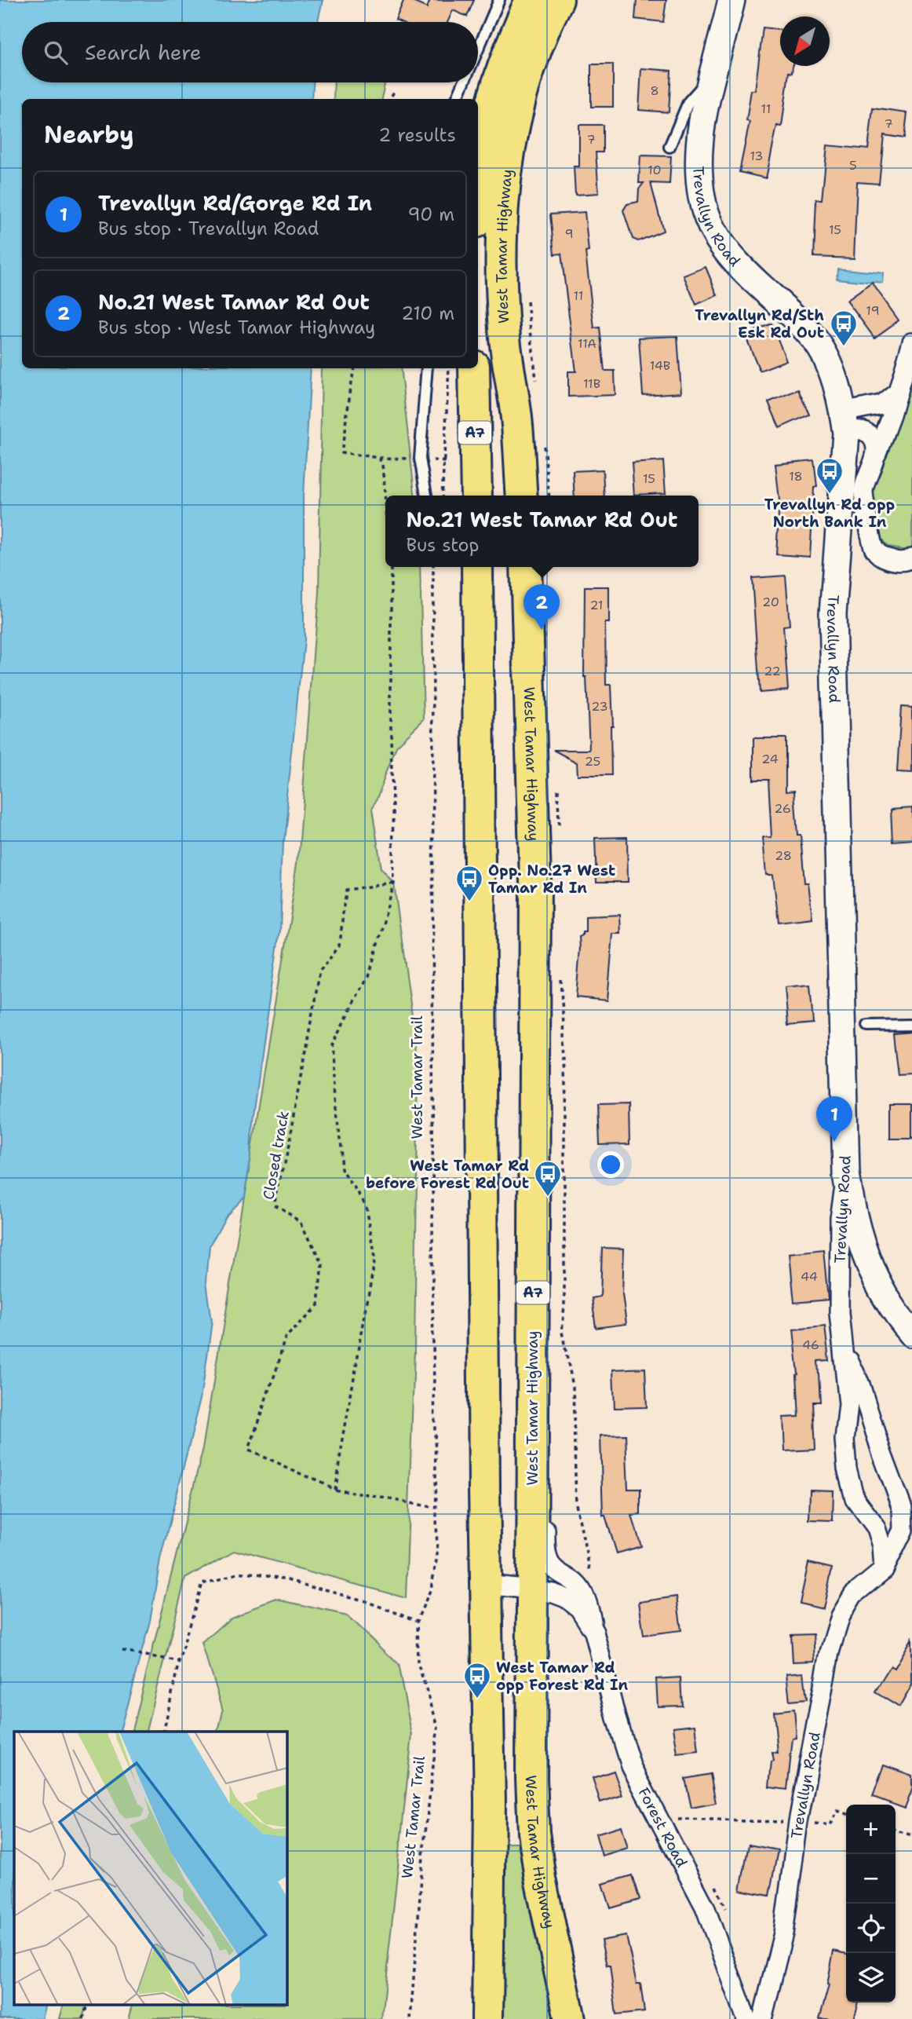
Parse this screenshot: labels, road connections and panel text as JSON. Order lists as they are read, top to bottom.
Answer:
{
  "streets": {
    "highway": ["West Tamar Highway", "A7"],
    "street": ["Trevallyn Road", "Forest Road"],
    "path": ["West Tamar Trail", "Closed track"]
  },
  "crossings": [
    ["West Tamar Highway", "Forest Road"]
  ],
  "places": {
    "bus stop": [
      "Trevallyn Rd/Sth Esk Rd Out",
      "Trevallyn Rd opp North Bank In",
      "Opp. No.27 West Tamar Rd In",
      "West Tamar Rd before Forest Rd Out",
      "West Tamar Rd opp Forest Rd In"
    ]
  },
  "house_numbers": [
    "8",
    "11",
    "7",
    "7",
    "13",
    "5",
    "10",
    "15",
    "9",
    "11",
    "19",
    "11A",
    "14B",
    "11B",
    "18",
    "15",
    "20",
    "21",
    "22",
    "23",
    "24",
    "25",
    "26",
    "28",
    "44",
    "46"
  ],
  "north": "bottom left",
  "page": {
    "search": "Search here",
    "heading": ["Nearby", "2 results"],
    "list": [
      {
        "mark": "1",
        "name": "Trevallyn Rd/Gorge Rd In",
        "note": "Bus stop · Trevallyn Road",
        "value": "90 m"
      },
      {
        "mark": "2",
        "name": "No.21 West Tamar Rd Out",
        "note": "Bus stop · West Tamar Highway",
        "value": "210 m"
      }
    ],
    "popup": ["No.21 West Tamar Rd Out", "Bus stop"],
    "pins": ["2", "1"],
    "map_buttons": ["+", "−"]
  }
}
